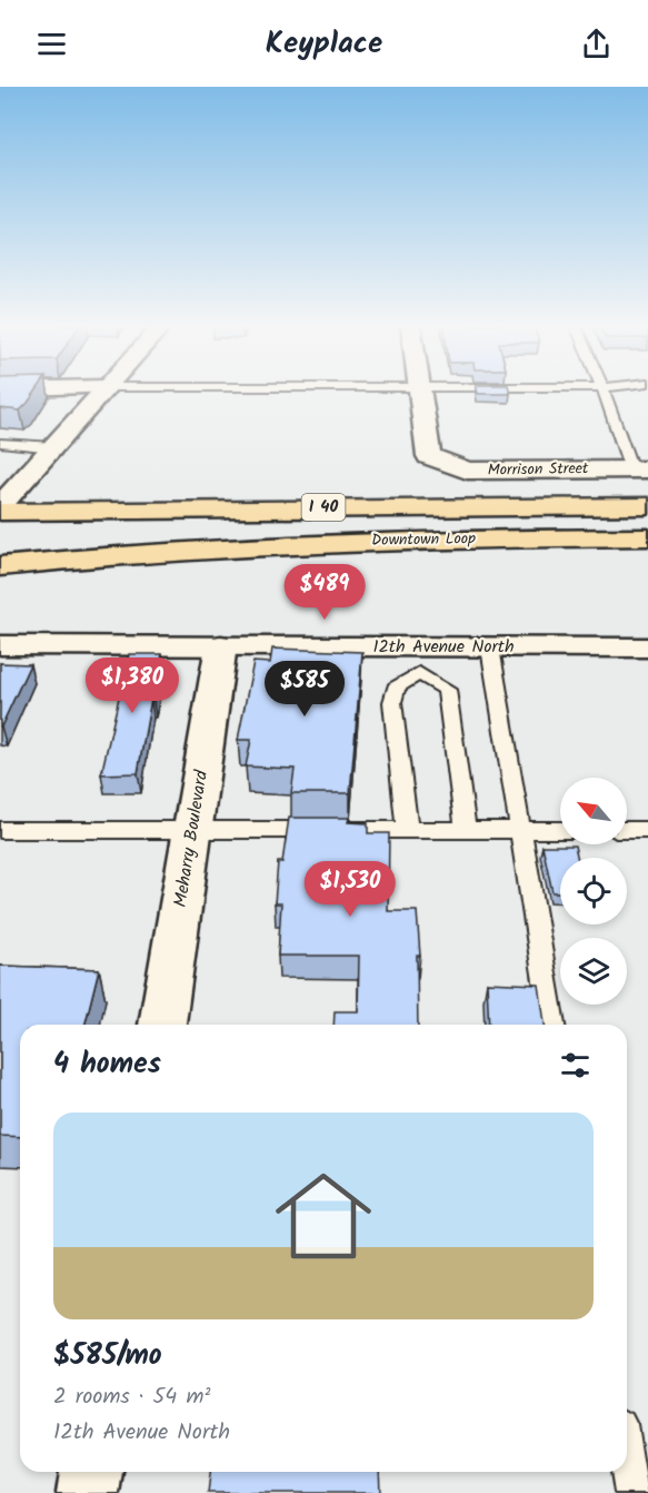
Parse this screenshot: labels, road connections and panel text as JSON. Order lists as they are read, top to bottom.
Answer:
{
  "streets": {
    "highway": ["I 40", "Downtown Loop"],
    "street": ["Morrison Street", "12th Avenue North", "Meharry Boulevard"]
  },
  "crossings": [
    ["12th Avenue North", "Meharry Boulevard"]
  ],
  "north": "top left",
  "page": {
    "header": "Keyplace",
    "price": [
      "$489",
      "$1,380",
      "$585",
      "$1,530"
    ],
    "heading": "4 homes",
    "list": [
      {
        "name": "$585/mo",
        "note": "2 rooms · 54 m² · 12th Avenue North"
      }
    ]
  }
}
